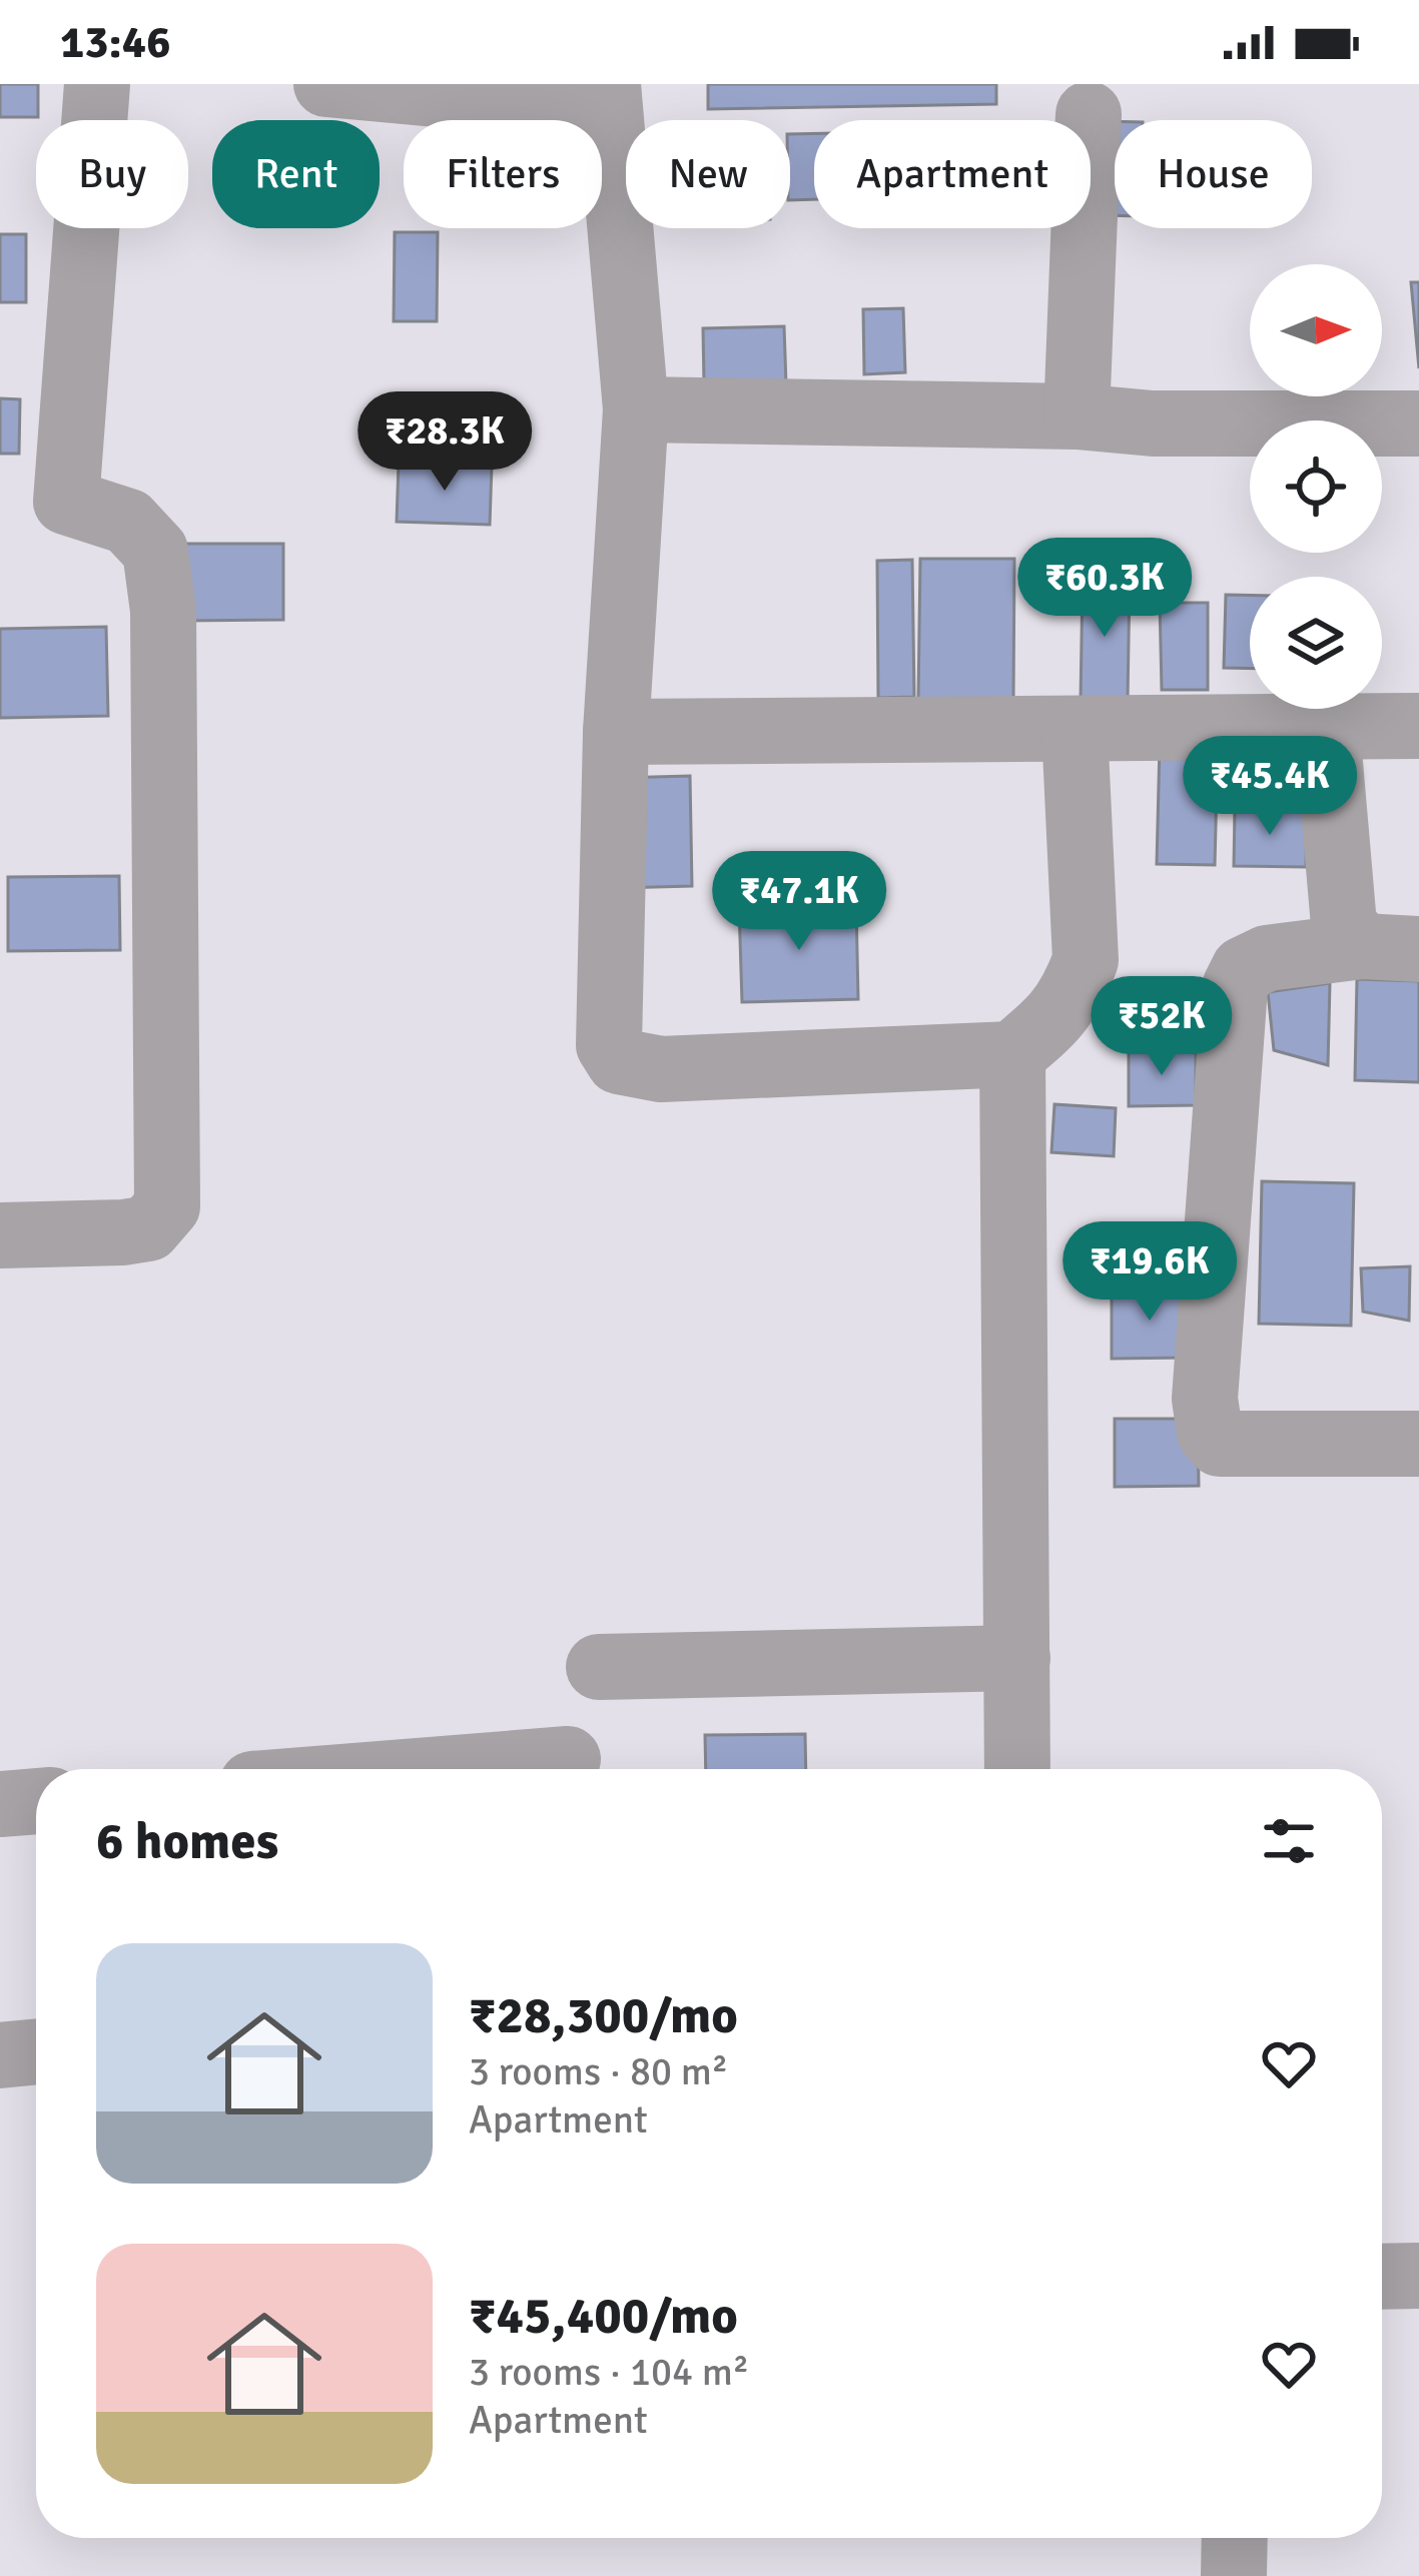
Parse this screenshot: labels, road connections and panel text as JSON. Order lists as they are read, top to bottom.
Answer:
{
  "north": "right",
  "page": {
    "status": "13:46",
    "chip": [
      "Buy",
      "Rent",
      "Filters",
      "New",
      "Apartment",
      "House"
    ],
    "price": [
      "₹28.3K",
      "₹60.3K",
      "₹45.4K",
      "₹47.1K",
      "₹52K",
      "₹19.6K"
    ],
    "heading": "6 homes",
    "list": [
      {
        "name": "₹28,300/mo",
        "note": "3 rooms · 80 m² · Apartment"
      },
      {
        "name": "₹45,400/mo",
        "note": "3 rooms · 104 m² · Apartment"
      }
    ]
  }
}
